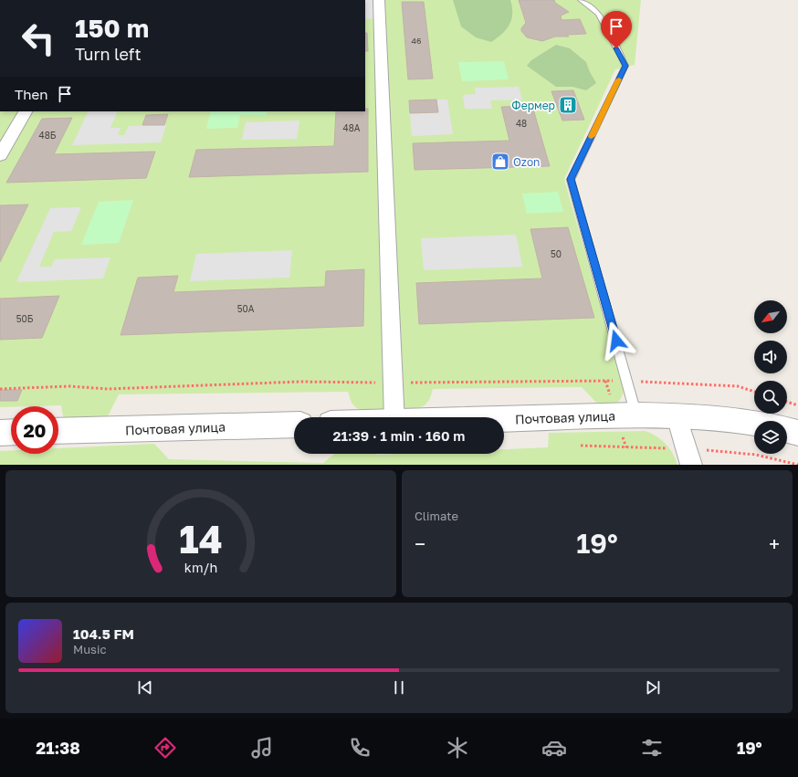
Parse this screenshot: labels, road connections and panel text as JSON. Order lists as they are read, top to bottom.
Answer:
{
  "streets": {
    "street": ["Почтовая улица"]
  },
  "places": {
    "building": ["Фермер"],
    "shop": ["Ozon"]
  },
  "house_numbers": [
    "46",
    "48",
    "48А",
    "48Б",
    "50",
    "50А",
    "50Б"
  ],
  "north": "bottom left",
  "page": {
    "turn": ["150 m", "Turn left"],
    "then": "Then",
    "limit": "20",
    "trip": "21:39 · 1 min · 160 m",
    "tile": "Climate",
    "heat": ["−", "19°", "+"],
    "song": ["104.5 FM", "Music"],
    "tabs": ["21:38", "19°"],
    "gauge": ["14", "km/h"]
  }
}
